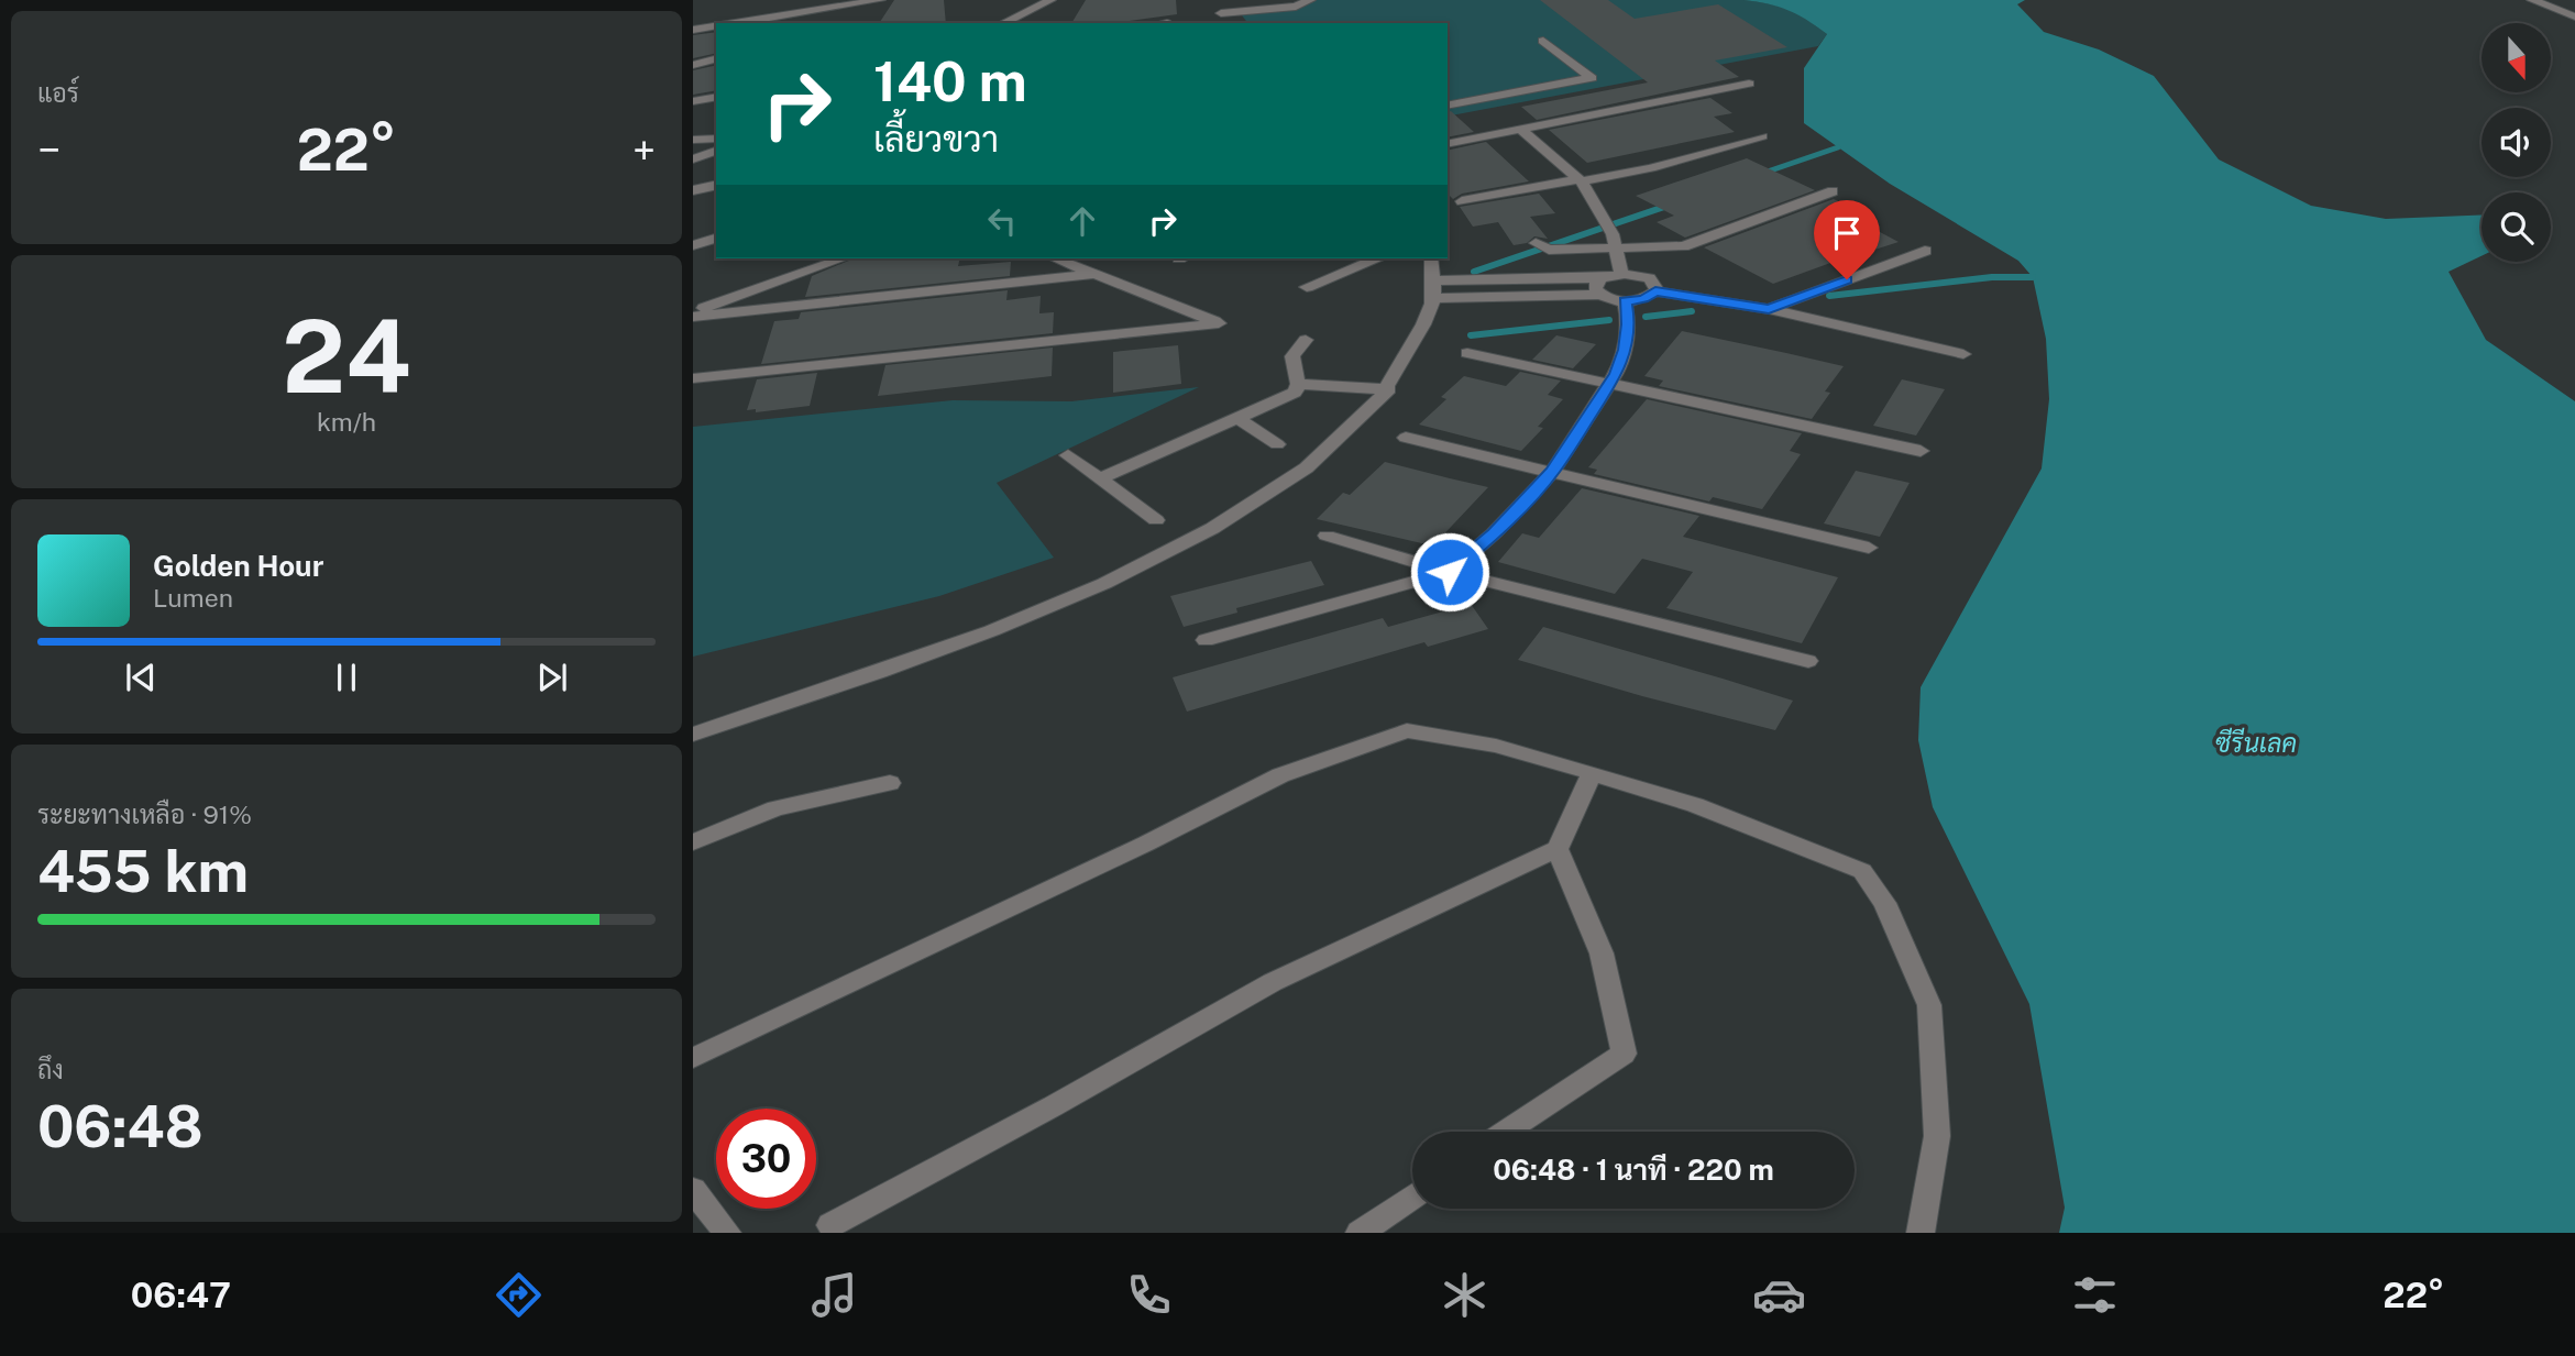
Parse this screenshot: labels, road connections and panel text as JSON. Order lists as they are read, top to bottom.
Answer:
{
  "water": ["ซีรีนเลค"],
  "north": "bottom",
  "page": {
    "tile": [
      "แอร์",
      ["24", "km/h"],
      ["ระยะทางเหลือ · 91%", "455 km"],
      ["ถึง", "06:48"]
    ],
    "turn": ["140 m", "เลี้ยวขวา"],
    "heat": ["−", "22°", "+"],
    "song": ["Golden Hour", "Lumen"],
    "limit": "30",
    "trip": "06:48 · 1 นาที · 220 m",
    "tabs": ["06:47", "22°"]
  }
}
